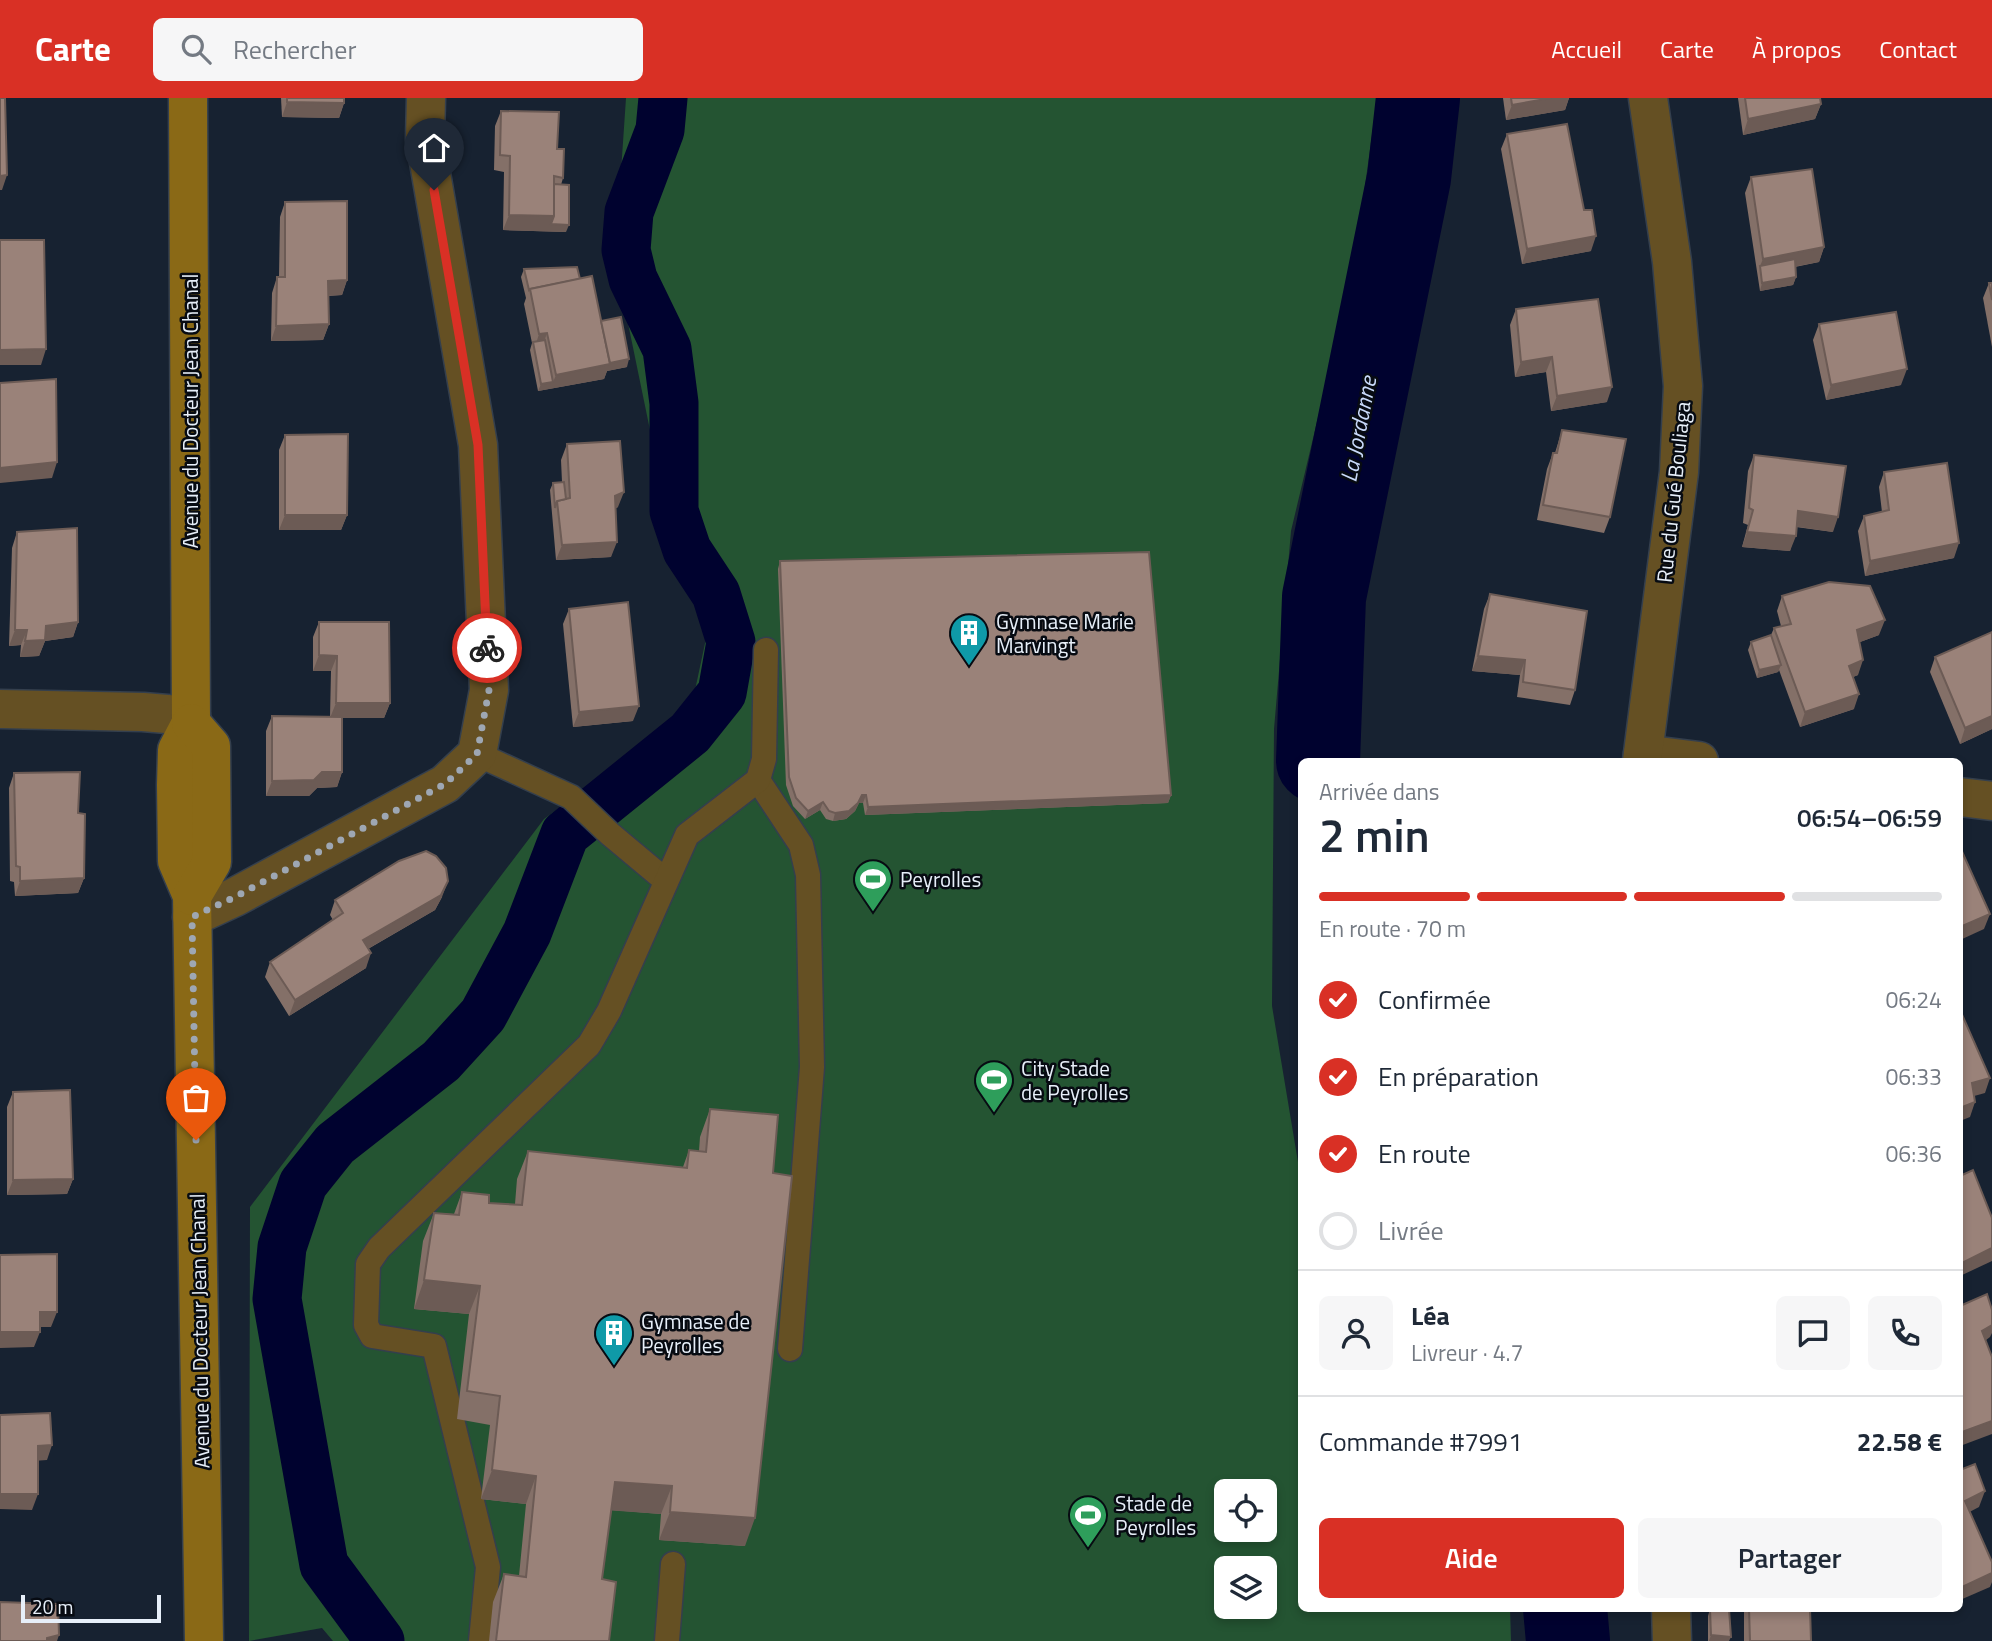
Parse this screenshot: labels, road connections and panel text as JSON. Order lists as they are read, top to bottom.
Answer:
{
  "streets": {
    "main road": ["Avenue du Docteur Jean Chanal"],
    "street": ["Rue du Gué Bouliaga"]
  },
  "water": ["La Jordanne"],
  "places": {
    "building": ["Gymnase Marie Marvingt", "Gymnase de Peyrolles"],
    "sports": ["Peyrolles", "City Stade de Peyrolles", "Stade de Peyrolles"]
  },
  "scale_bar": "20 m",
  "page": {
    "header": "Carte",
    "search": "Rechercher",
    "nav": [
      "Accueil",
      "Carte",
      "À propos",
      "Contact"
    ],
    "heading": ["2 min", "Arrivée dans", "06:54–06:59"],
    "panel": [
      "Léa",
      "Livreur · 4.7",
      "Commande #7991",
      "22.58 €"
    ],
    "bar": "En route · 70 m",
    "list": [
      ["Confirmée", "06:24"],
      ["En préparation", "06:33"],
      ["En route", "06:36"],
      "Livrée"
    ],
    "buttons": ["Aide", "Partager"],
    "scale": "20 m"
  }
}
